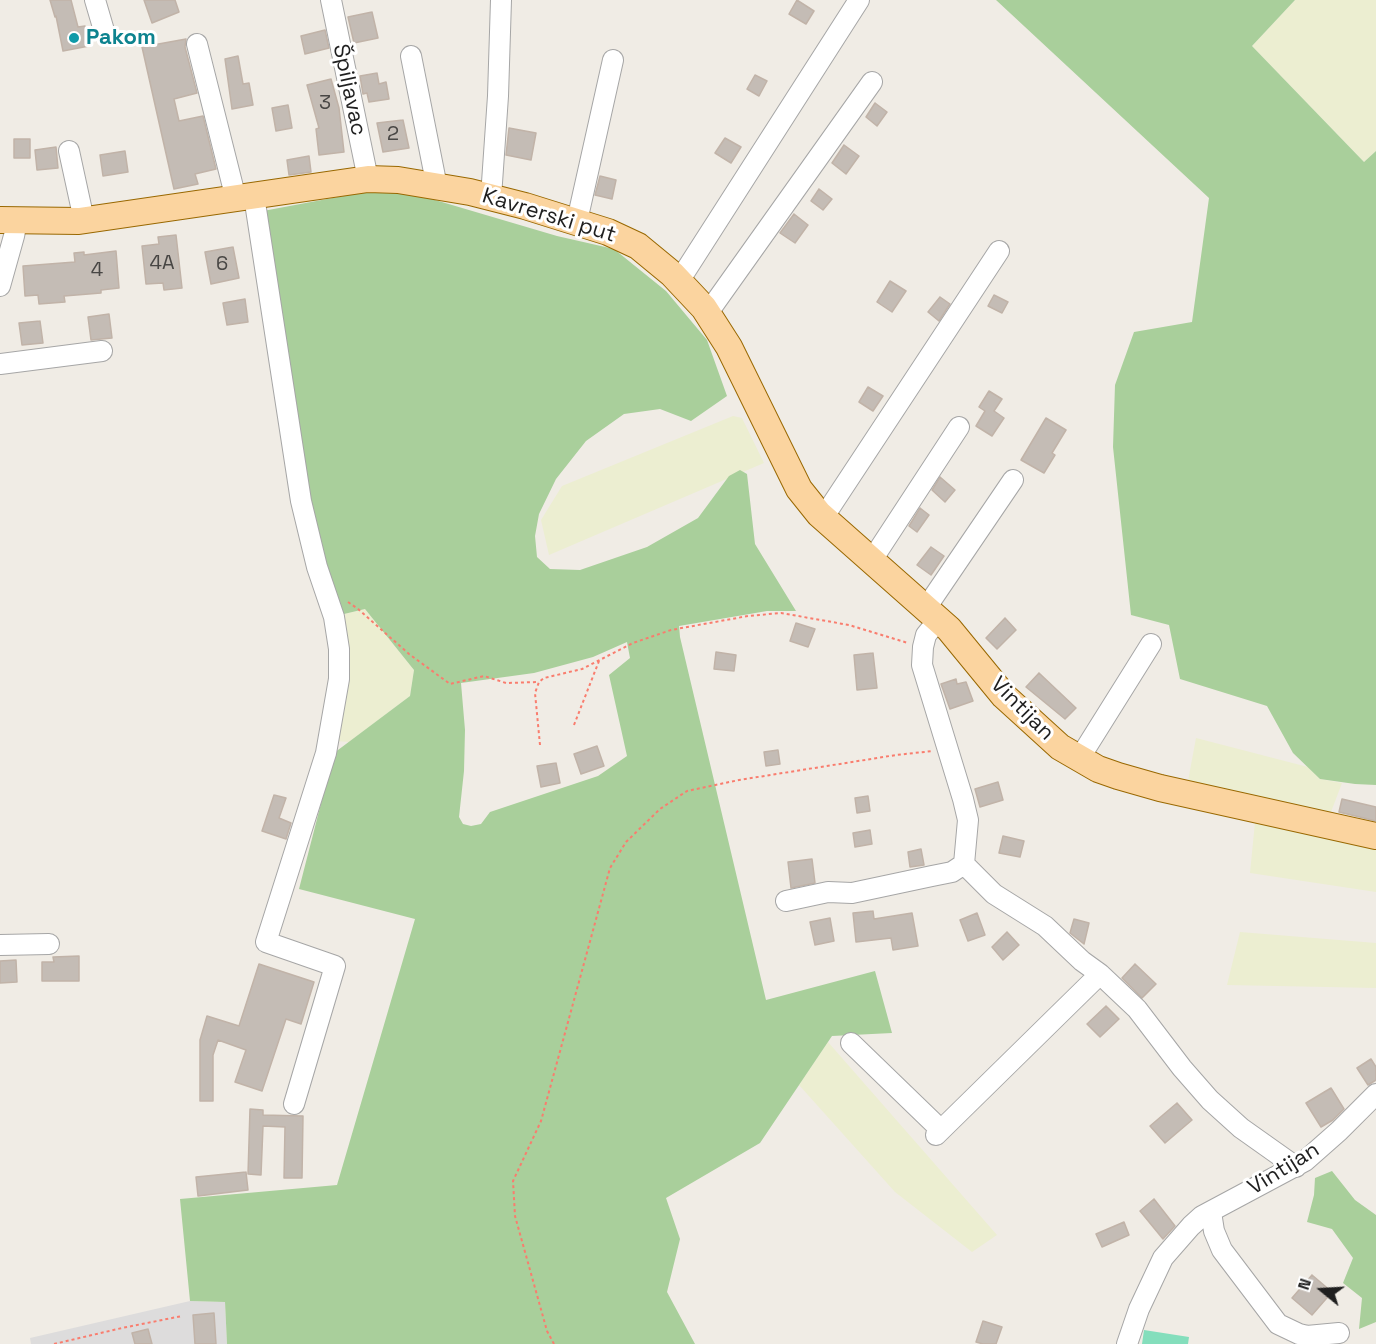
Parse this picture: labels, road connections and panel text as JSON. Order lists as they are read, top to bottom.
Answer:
{
  "streets": {
    "main road": ["Kavrerski put", "Vintijan"],
    "street": ["Špiljavac"]
  },
  "crossings": [
    ["Špiljavac", "Kavrerski put"],
    ["Kavrerski put", "Vintijan"]
  ],
  "places": ["Pakom"],
  "house_numbers": [
    "3",
    "2",
    "4A",
    "6",
    "4"
  ],
  "north": "left"
}
